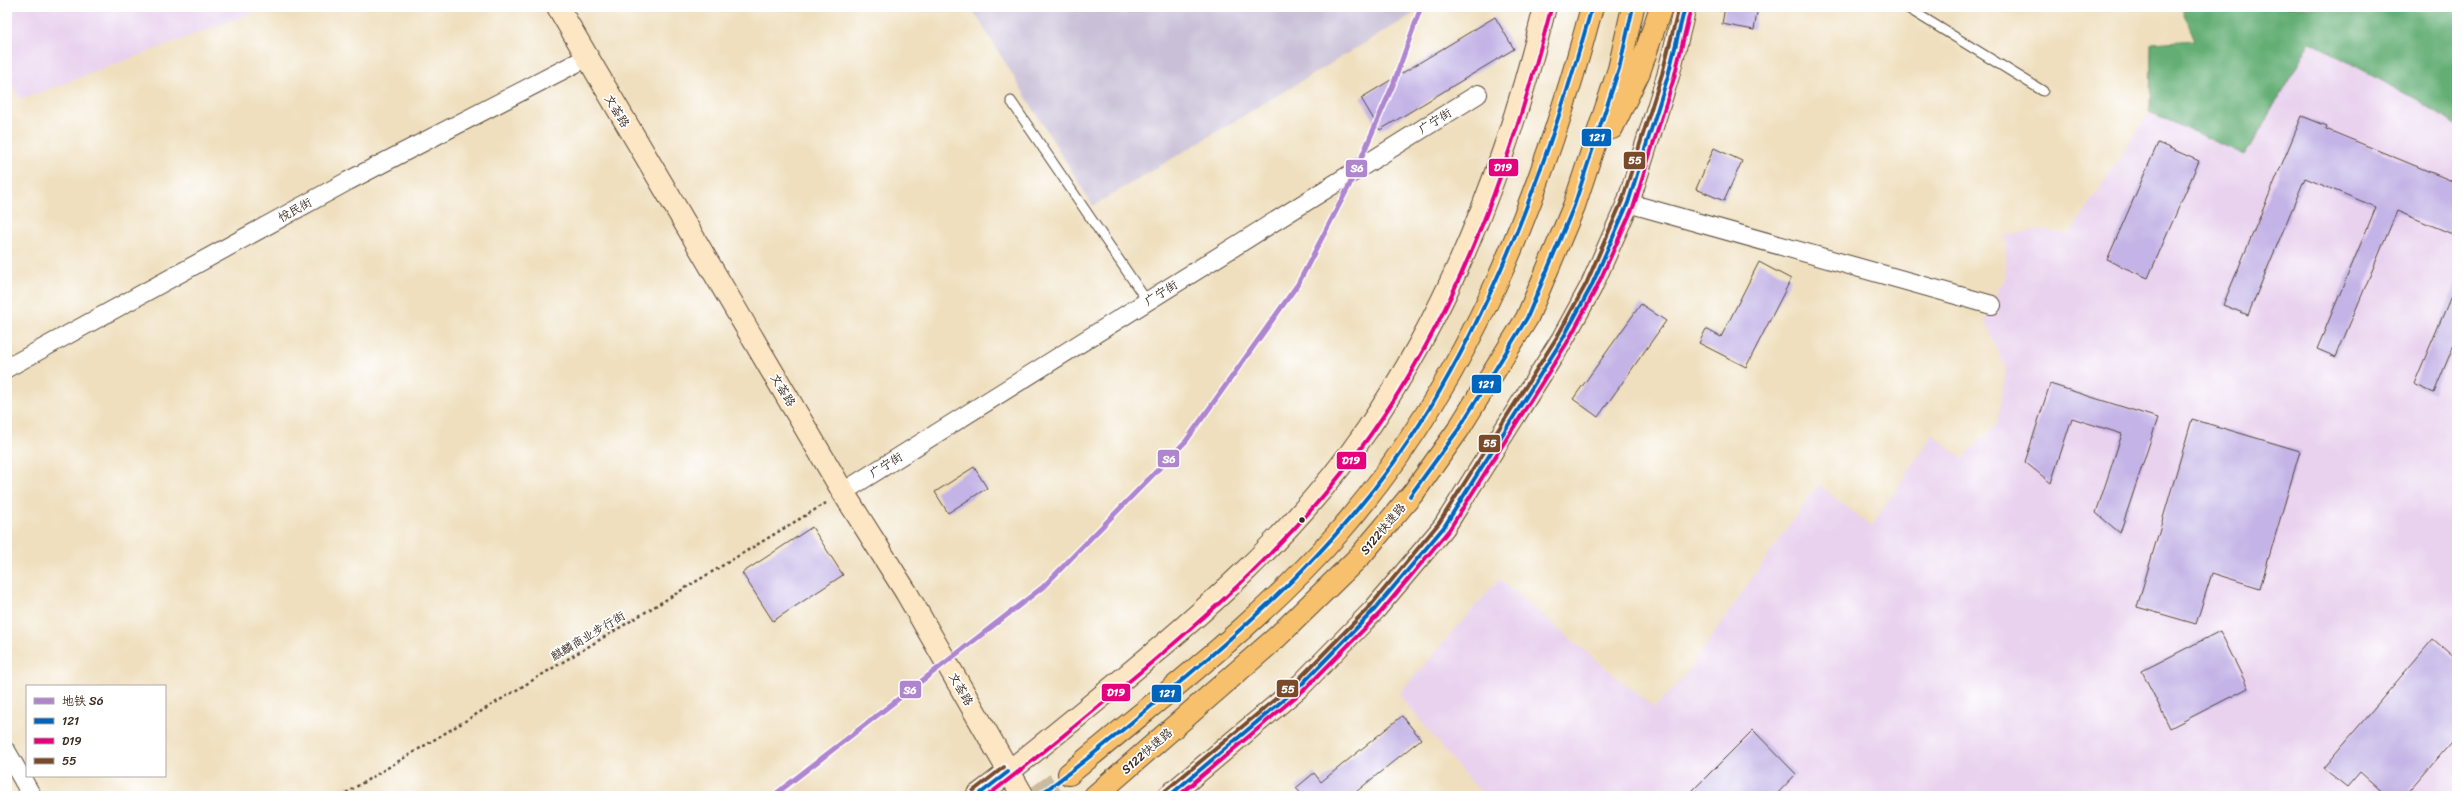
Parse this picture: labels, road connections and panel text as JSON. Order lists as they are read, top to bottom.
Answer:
{
  "streets": {
    "highway": ["S122快速路"],
    "street": ["文荟路", "广宁街", "悦民街"],
    "path": ["麒麟商业步行街"]
  },
  "crossings": [
    ["文荟路", "广宁街"],
    ["文荟路", "悦民街"],
    ["文荟路", "麒麟商业步行街"],
    ["广宁街", "麒麟商业步行街"]
  ],
  "lines": [
    "metro line S6",
    "transit line 121",
    "transit line 55",
    "transit line D19"
  ],
  "legend": [
    "地铁 S6",
    "121",
    "D19",
    "55"
  ]
}
